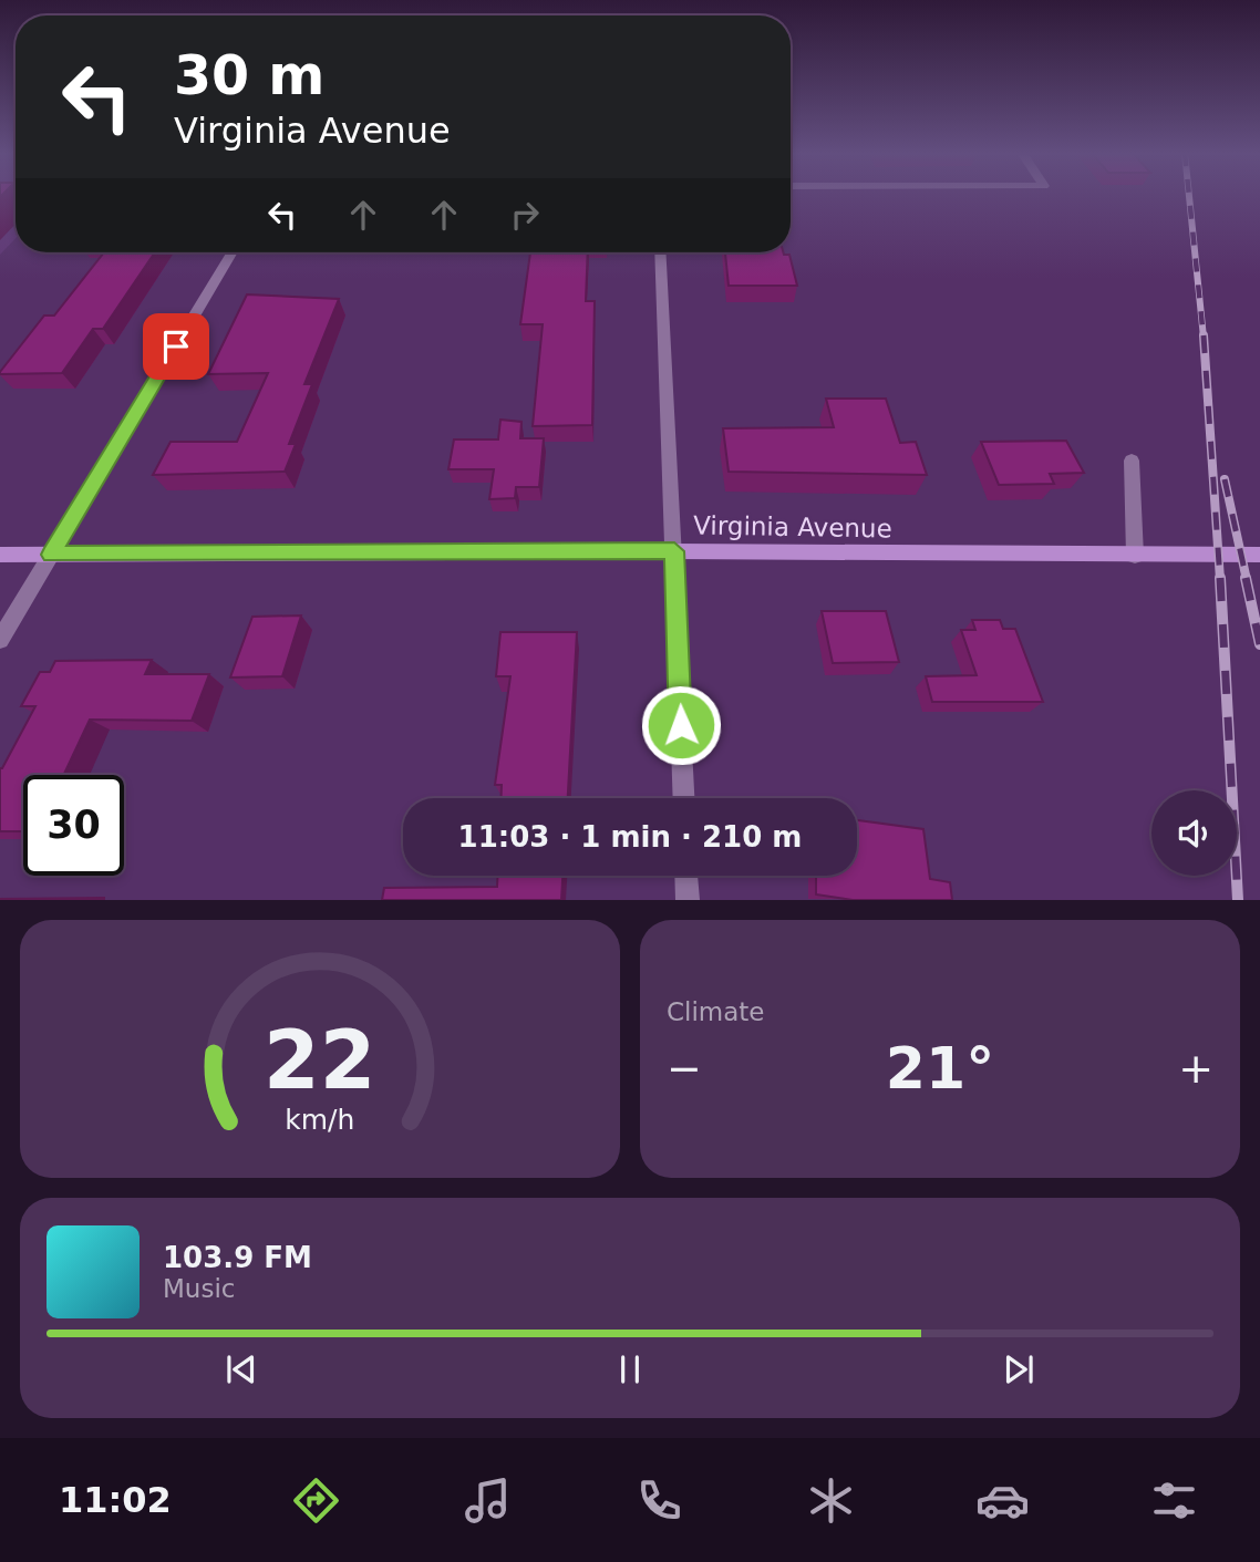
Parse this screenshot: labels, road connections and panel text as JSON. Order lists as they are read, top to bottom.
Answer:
{
  "streets": {
    "street": ["Virginia Avenue"]
  },
  "page": {
    "turn": ["30 m", "Virginia Avenue"],
    "limit": "30",
    "trip": "11:03 · 1 min · 210 m",
    "tile": "Climate",
    "heat": ["−", "21°", "+"],
    "song": ["103.9 FM", "Music"],
    "tabs": "11:02",
    "gauge": ["22", "km/h"]
  }
}
